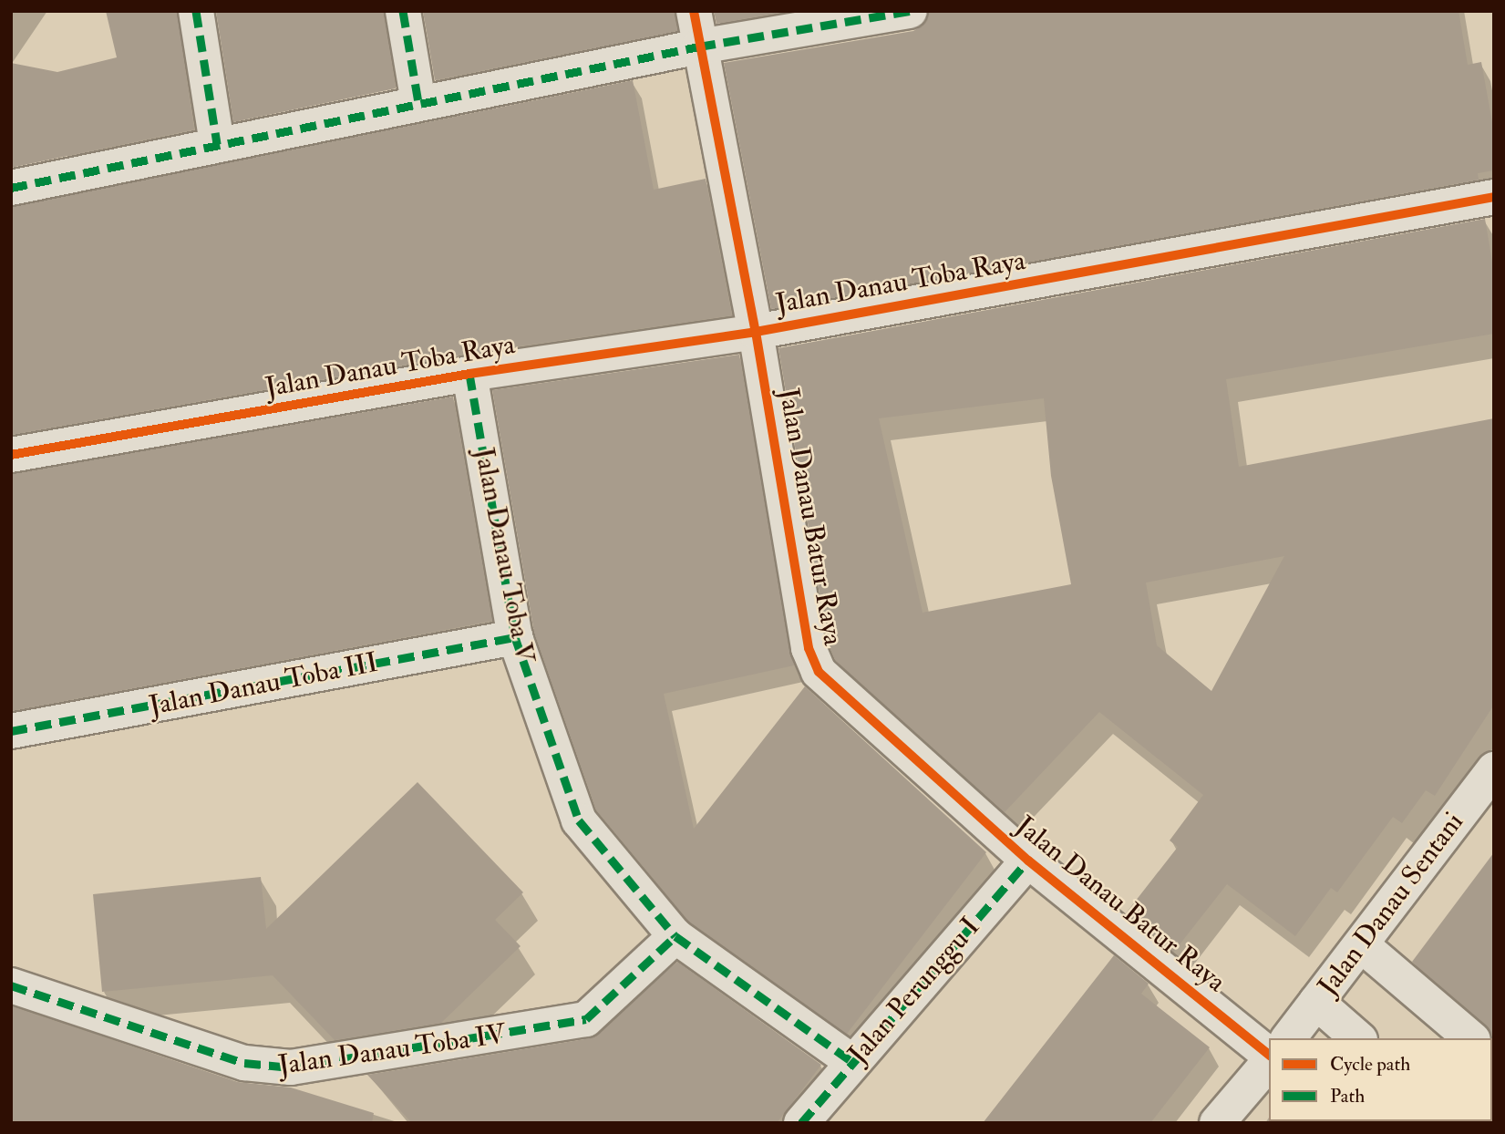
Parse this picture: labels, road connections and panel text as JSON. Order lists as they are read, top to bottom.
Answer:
{
  "streets": {
    "street": [
      "Jalan Danau Toba Raya",
      "Jalan Danau Batur Raya",
      "Jalan Danau Toba V",
      "Jalan Danau Toba III",
      "Jalan Danau Sentani",
      "Jalan Perunggu I",
      "Jalan Danau Toba IV"
    ]
  },
  "crossings": [
    ["Jalan Danau Toba Raya", "Jalan Danau Batur Raya"],
    ["Jalan Danau Toba Raya", "Jalan Danau Toba V"],
    ["Jalan Danau Batur Raya", "Jalan Perunggu I"],
    ["Jalan Danau Toba V", "Jalan Danau Toba III"],
    ["Jalan Danau Toba V", "Jalan Perunggu I"],
    ["Jalan Danau Toba V", "Jalan Danau Toba IV"]
  ],
  "legend": ["Cycle path", "Path"]
}
